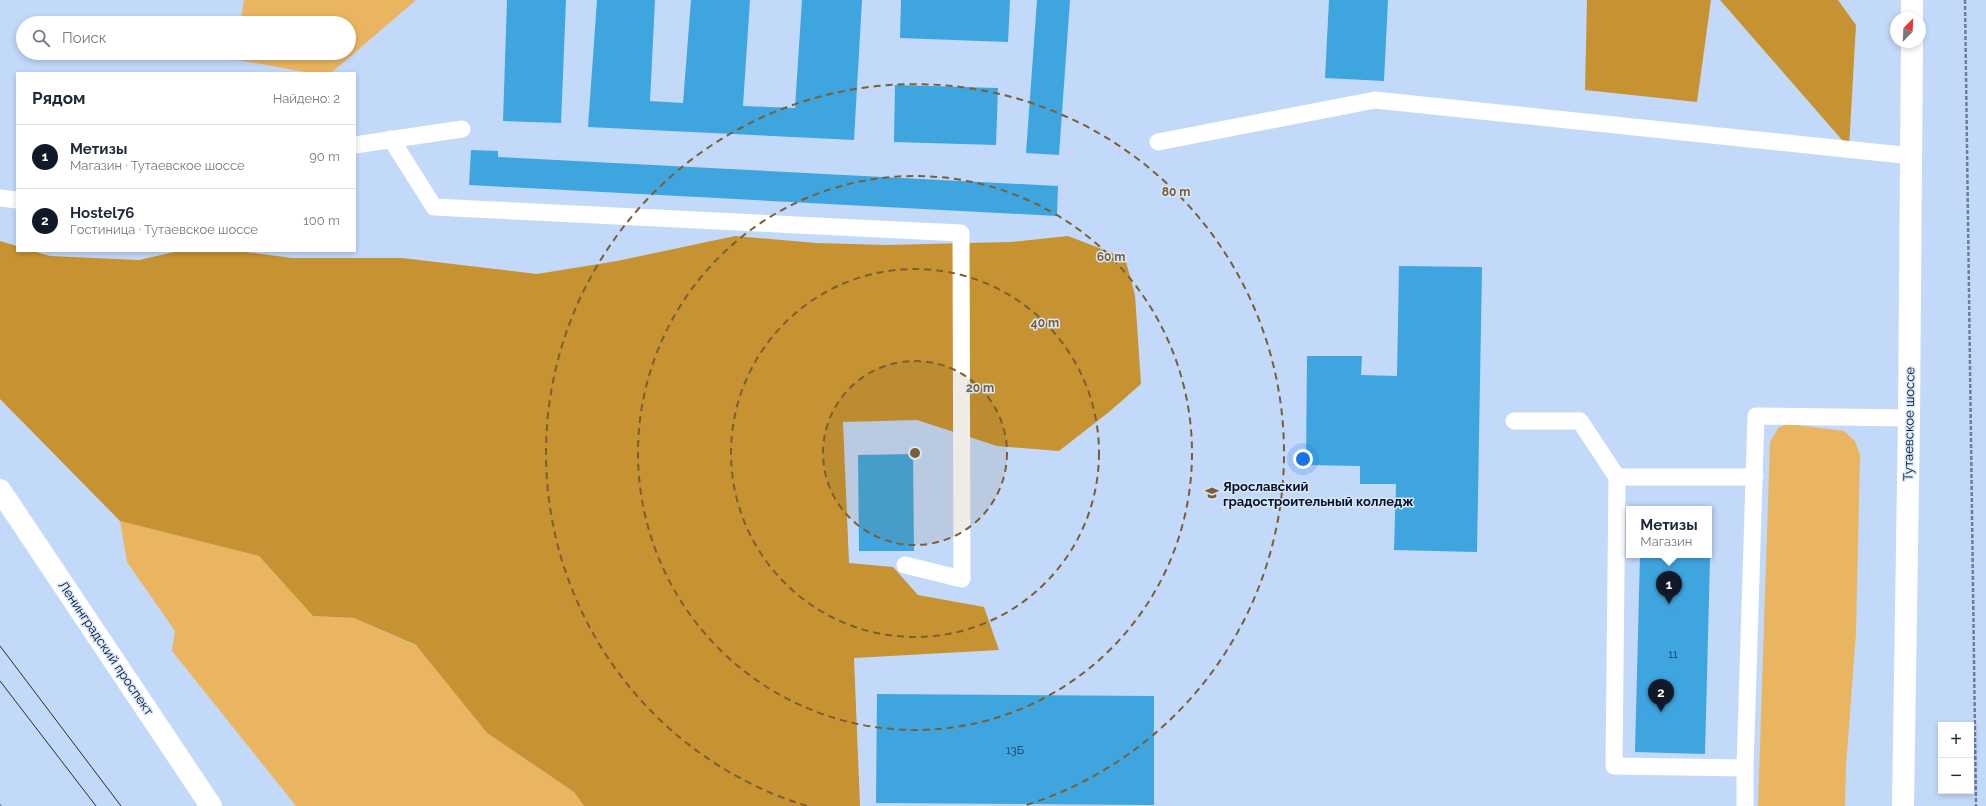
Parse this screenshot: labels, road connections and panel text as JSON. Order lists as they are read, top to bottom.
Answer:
{
  "streets": {
    "main road": ["Тутаевское шоссе", "Ленинградский проспект"]
  },
  "places": {
    "school or university": ["Ярославский градостроительный колледж"]
  },
  "house_numbers": ["11", "13Б"],
  "north": "top right",
  "page": {
    "search": "Поиск",
    "heading": ["Рядом", "Найдено: 2"],
    "list": [
      {
        "mark": "1",
        "name": "Метизы",
        "note": "Магазин · Тутаевское шоссе",
        "value": "90 m"
      },
      {
        "mark": "2",
        "name": "Hostel76",
        "note": "Гостиница · Тутаевское шоссе",
        "value": "100 m"
      }
    ],
    "popup": ["Метизы", "Магазин"],
    "pins": ["1", "2"],
    "map_buttons": ["+", "−"]
  },
  "rings": [
    "80 m",
    "60 m",
    "40 m",
    "20 m"
  ]
}
